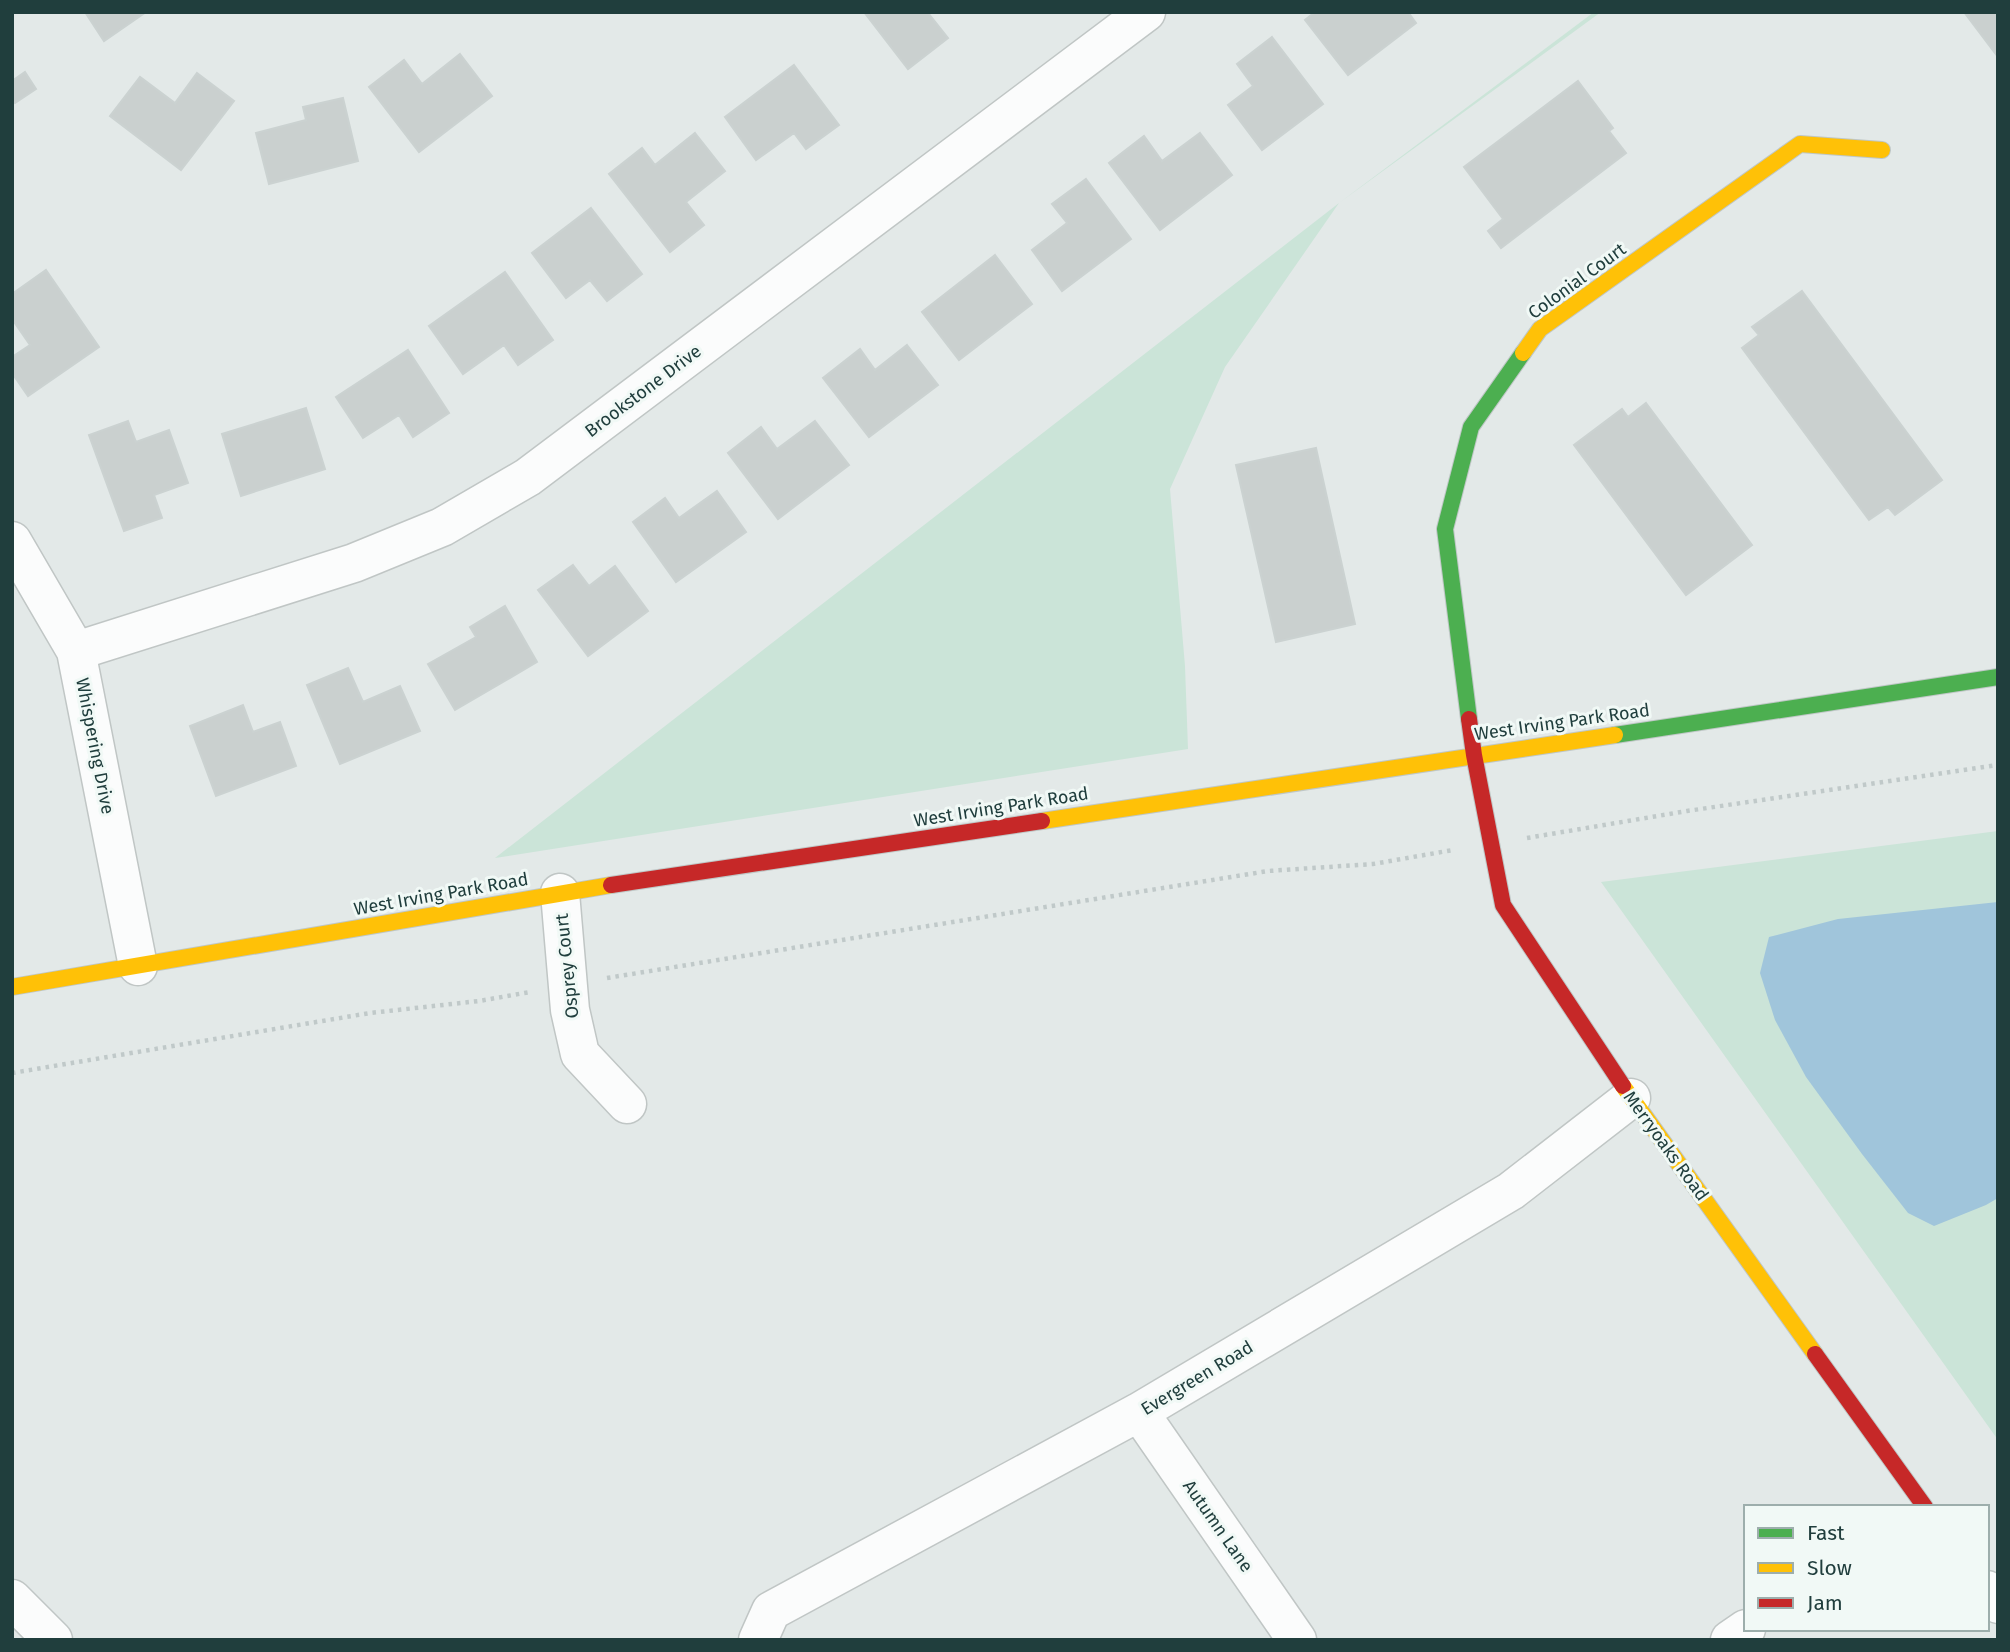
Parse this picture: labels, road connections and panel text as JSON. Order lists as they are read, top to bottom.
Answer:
{
  "streets": {
    "main road": ["Colonial Court", "West Irving Park Road", "Merryoaks Road"],
    "street": [
      "Brookstone Drive",
      "Whispering Drive",
      "Osprey Court",
      "Evergreen Road",
      "Autumn Lane"
    ]
  },
  "crossings": [
    ["Colonial Court", "West Irving Park Road"],
    ["Colonial Court", "Merryoaks Road"],
    ["Brookstone Drive", "Whispering Drive"],
    ["West Irving Park Road", "Whispering Drive"],
    ["West Irving Park Road", "Osprey Court"],
    ["West Irving Park Road", "Merryoaks Road"],
    ["Merryoaks Road", "Evergreen Road"],
    ["Evergreen Road", "Autumn Lane"]
  ],
  "legend": ["Fast", "Slow", "Jam"]
}
